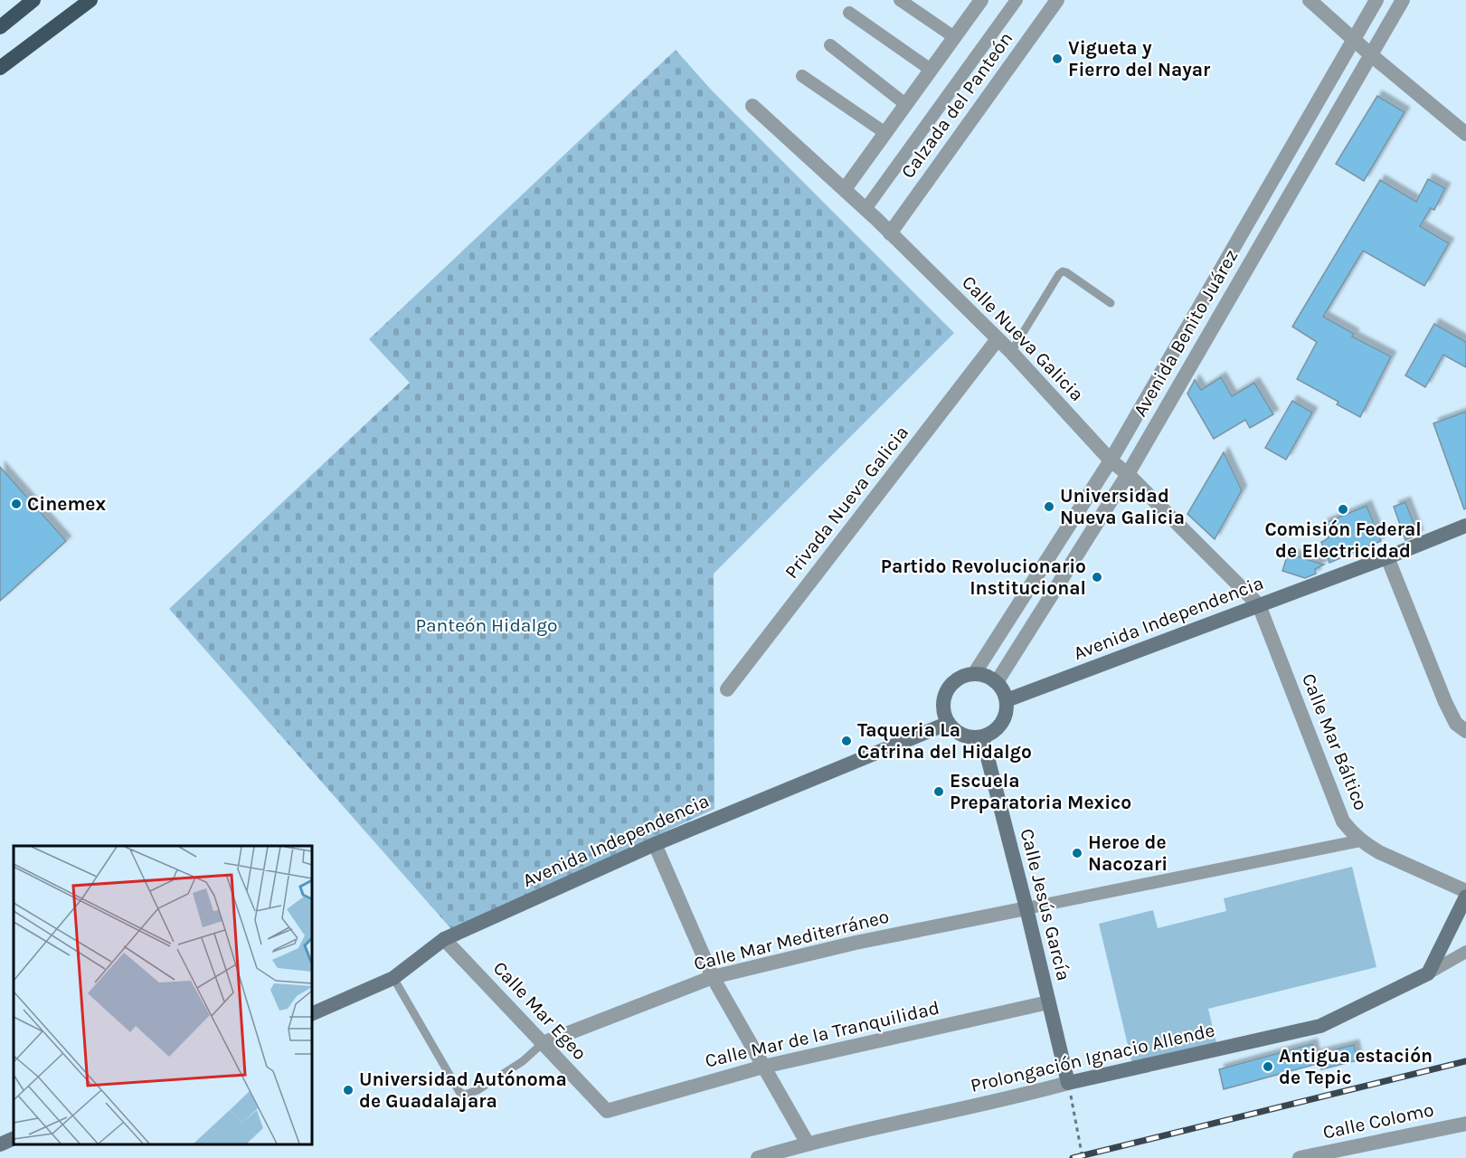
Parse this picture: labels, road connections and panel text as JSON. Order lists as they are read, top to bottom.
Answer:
{
  "streets": {
    "main road": ["Avenida Independencia", "Calle Jesús García", "Prolongación Ignacio Allende"],
    "street": [
      "Calzada del Panteón",
      "Avenida Benito Juárez",
      "Calle Nueva Galicia",
      "Privada Nueva Galicia",
      "Calle Mar Báltico",
      "Calle Mar Mediterráneo",
      "Calle Mar Egeo",
      "Calle Mar de la Tranquilidad",
      "Calle Colomo"
    ]
  },
  "crossings": [
    ["Calzada del Panteón", "Calle Nueva Galicia"],
    ["Avenida Benito Juárez", "Calle Nueva Galicia"],
    ["Avenida Benito Juárez", "Avenida Independencia"],
    ["Avenida Benito Juárez", "Calle Jesús García"],
    ["Calle Nueva Galicia", "Privada Nueva Galicia"],
    ["Calle Nueva Galicia", "Avenida Independencia"],
    ["Calle Nueva Galicia", "Calle Mar Báltico"],
    ["Avenida Independencia", "Calle Mar Báltico"],
    ["Avenida Independencia", "Calle Jesús García"],
    ["Avenida Independencia", "Calle Mar Egeo"],
    ["Calle Jesús García", "Calle Mar Mediterráneo"],
    ["Calle Jesús García", "Calle Mar de la Tranquilidad"],
    ["Calle Jesús García", "Prolongación Ignacio Allende"],
    ["Calle Mar Mediterráneo", "Calle Mar Egeo"],
    ["Calle Mar Egeo", "Calle Mar de la Tranquilidad"]
  ],
  "parks": ["Panteón Hidalgo"],
  "places": [
    "Vigueta y Fierro del Nayar",
    "Cinemex",
    "Universidad Nueva Galicia",
    "Comisión Federal de Electricidad",
    "Partido Revolucionario Institucional",
    "Taqueria La Catrina del Hidalgo",
    "Escuela Preparatoria Mexico",
    "Heroe de Nacozari",
    "Antigua estación de Tepic",
    "Universidad Autónoma de Guadalajara"
  ]
}
